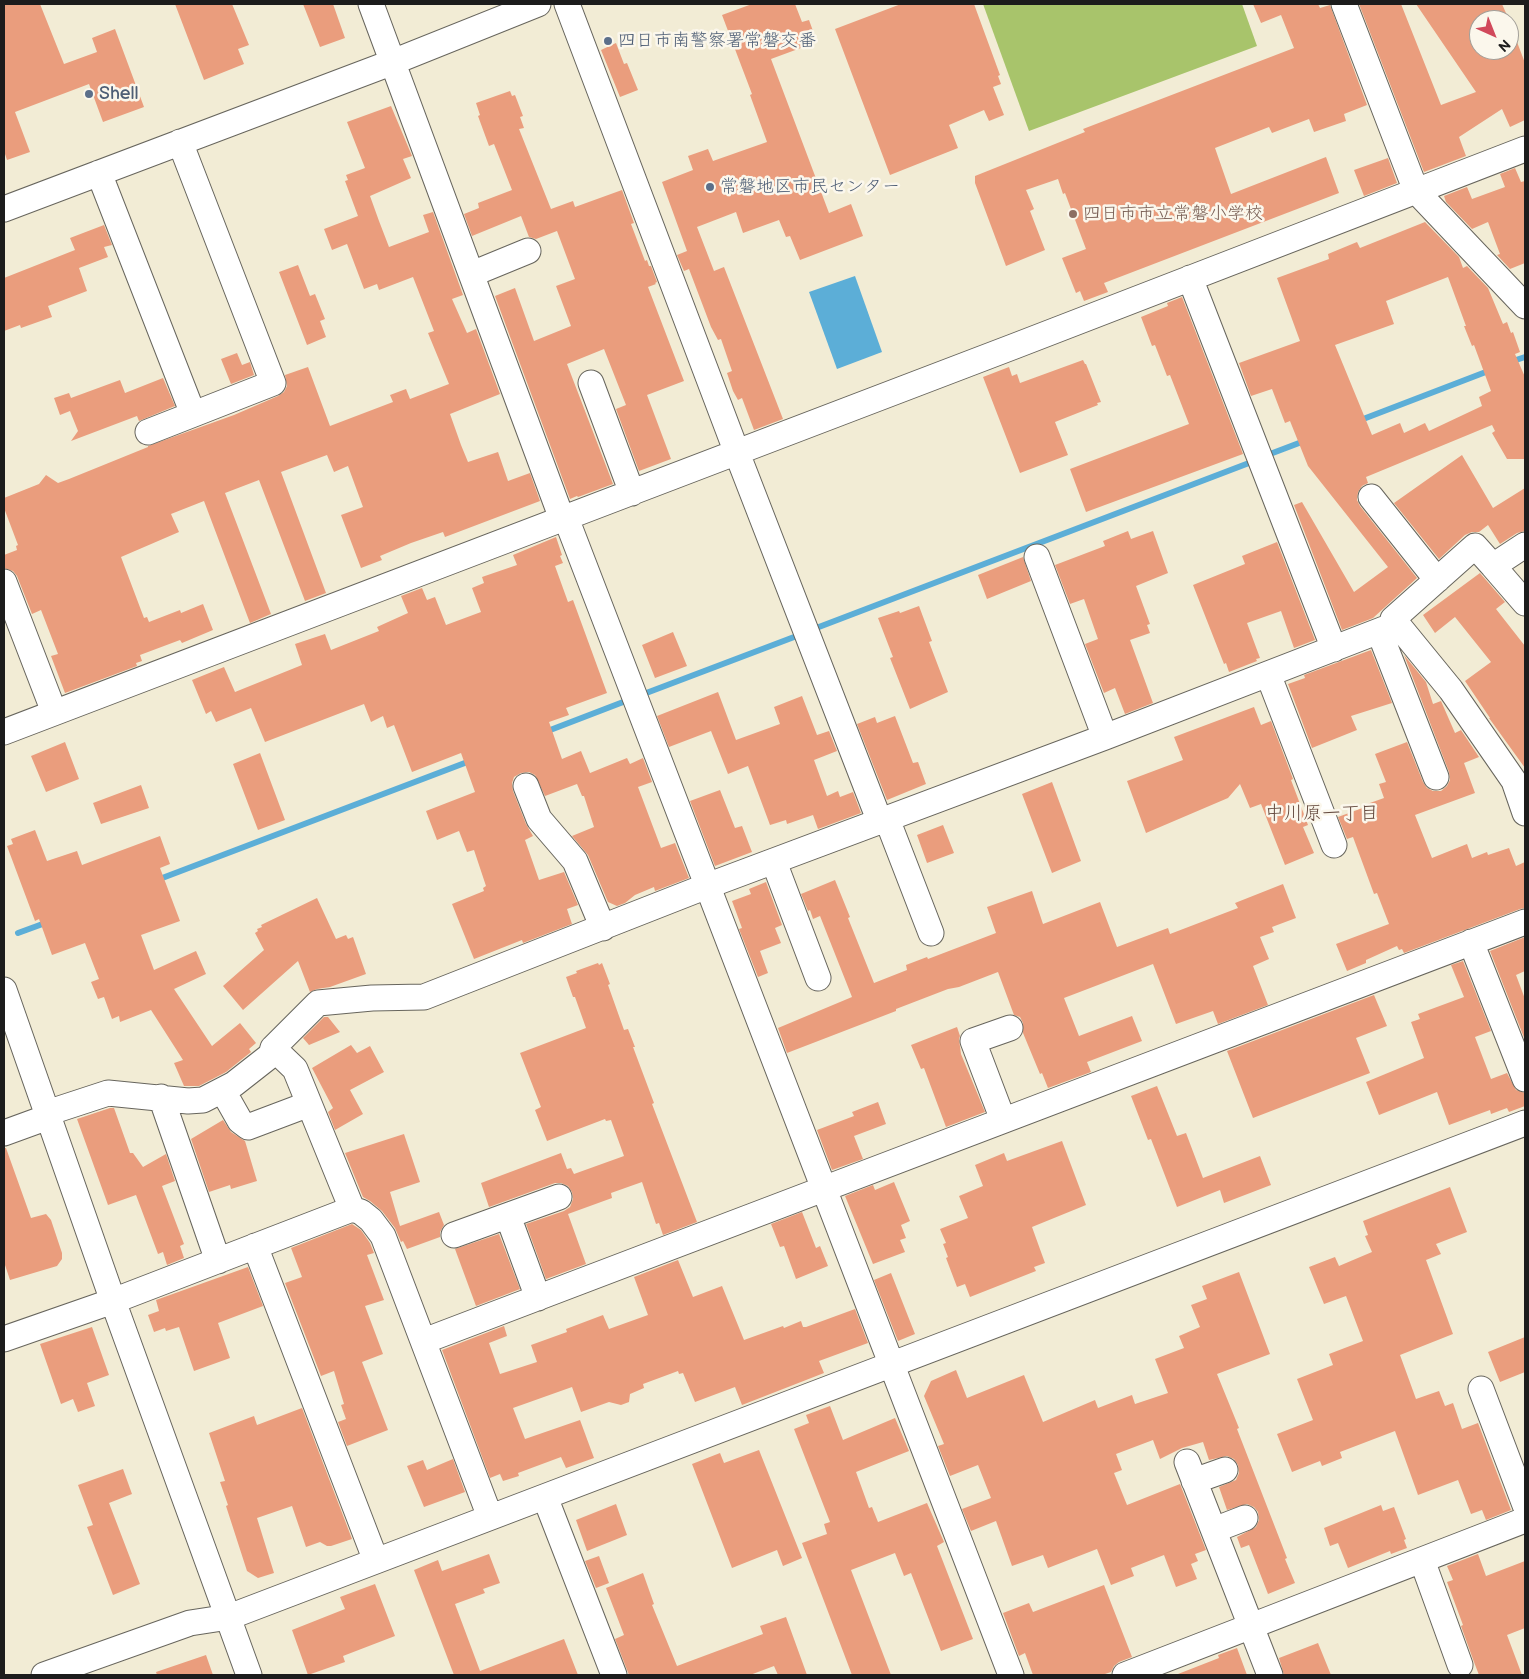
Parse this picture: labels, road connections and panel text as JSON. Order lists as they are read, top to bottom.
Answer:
{
  "districts": ["中川原一丁目"],
  "places": [
    "四日市南警察署常磐交番",
    "Shell",
    "常磐地区市民センター",
    "四日市市立常磐小学校"
  ],
  "north": "bottom right"
}
